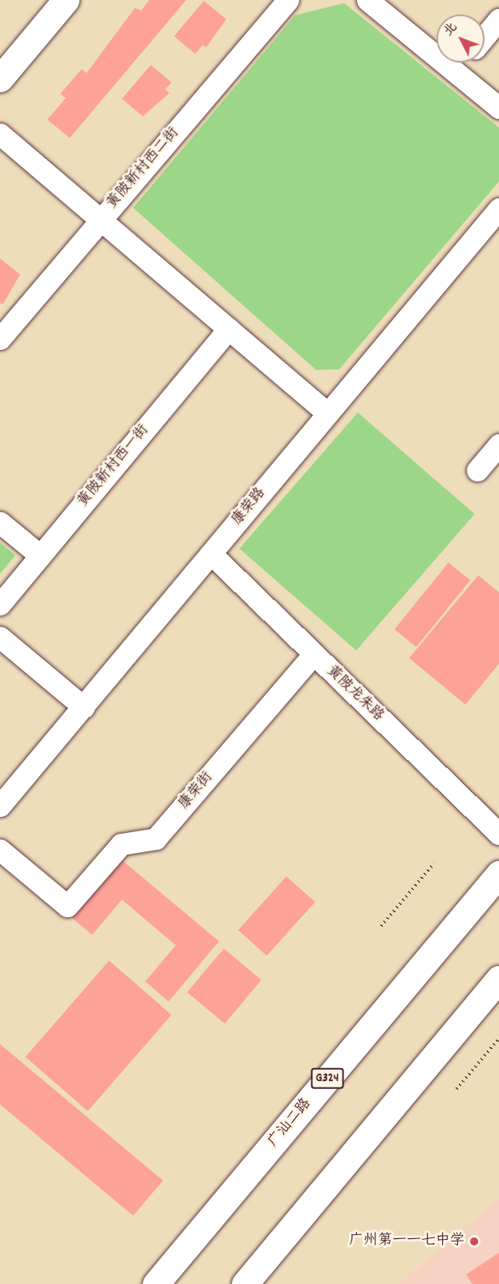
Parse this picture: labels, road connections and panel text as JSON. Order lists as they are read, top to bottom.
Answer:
{
  "streets": {
    "main road": ["G324", "广汕二路"],
    "street": [
      "黄陂新村西二街",
      "黄陂新村西一街",
      "康荣路",
      "黄陂龙朱路",
      "康荣街"
    ]
  },
  "crossings": [
    ["康荣路", "黄陂龙朱路"],
    ["黄陂龙朱路", "康荣街"]
  ],
  "places": ["广州第一一七中学"],
  "north": "top left"
}
